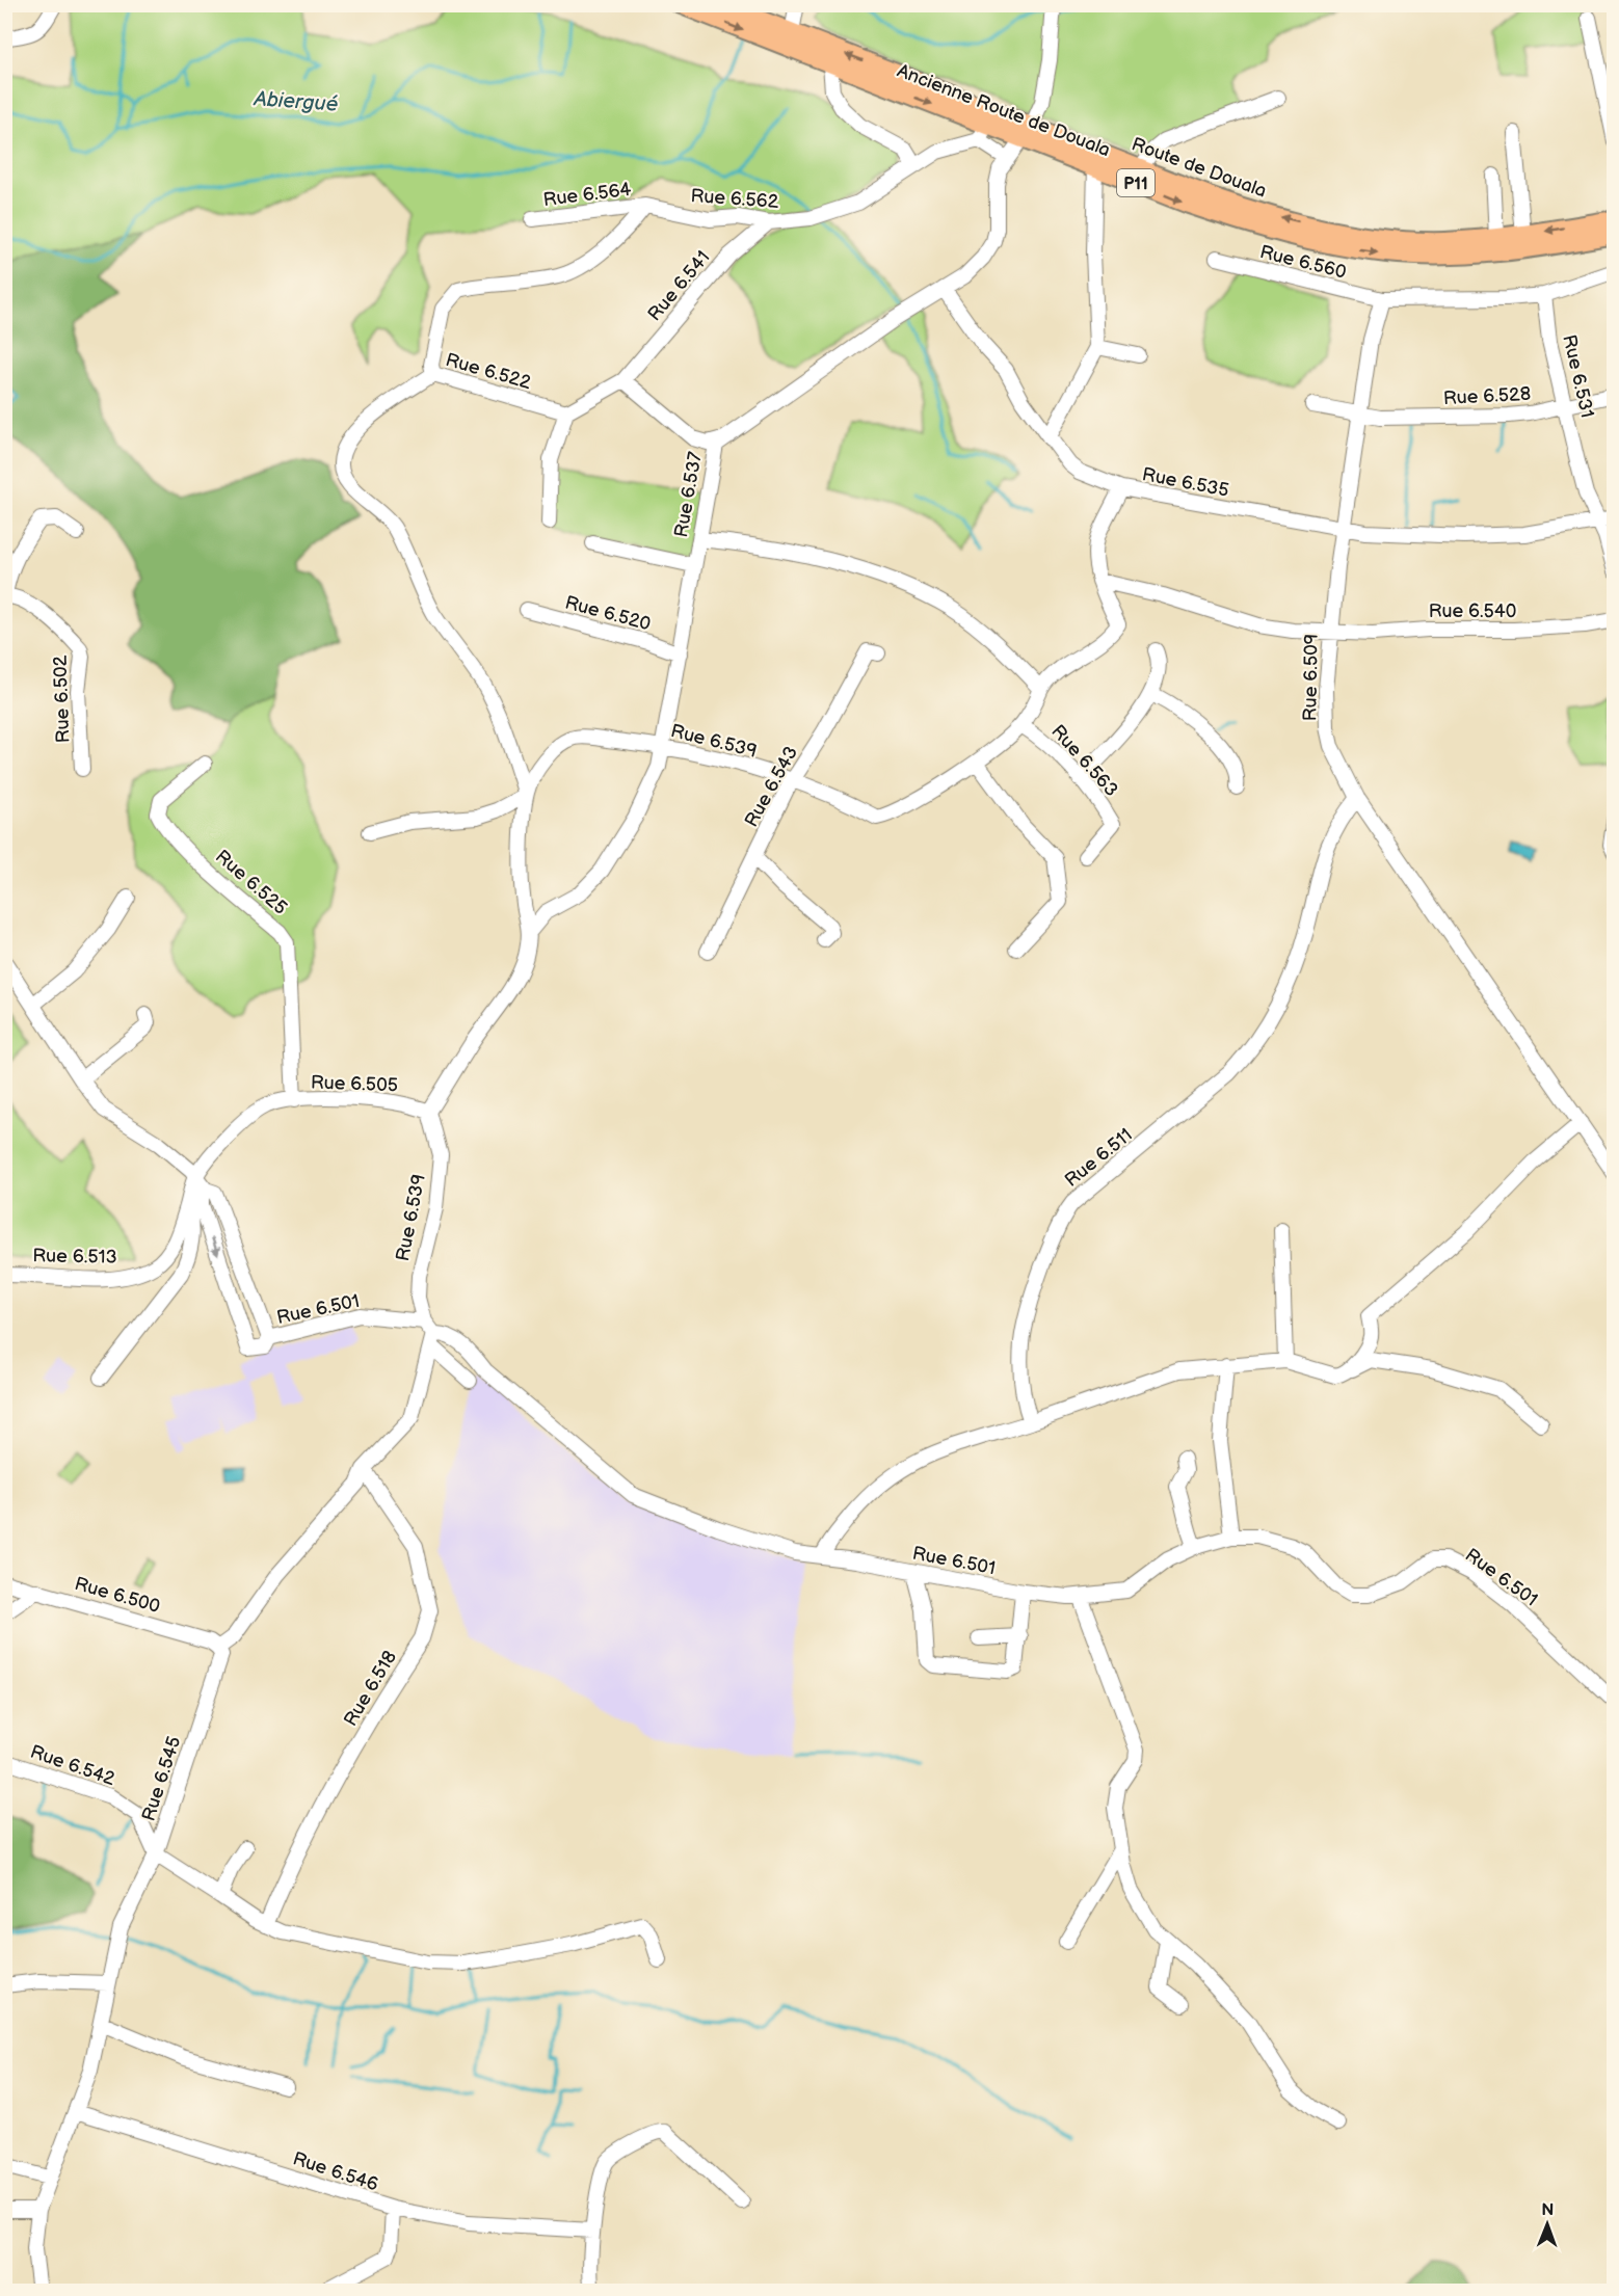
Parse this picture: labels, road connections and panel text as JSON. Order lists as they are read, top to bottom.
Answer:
{
  "streets": {
    "main road": ["Ancienne Route de Douala", "Route de Douala", "P11"],
    "street": [
      "Rue 6.564",
      "Rue 6.562",
      "Rue 6.560",
      "Rue 6.541",
      "Rue 6.522",
      "Rue 6.531",
      "Rue 6.528",
      "Rue 6.535",
      "Rue 6.537",
      "Rue 6.540",
      "Rue 6.520",
      "Rue 6.509",
      "Rue 6.502",
      "Rue 6.539",
      "Rue 6.563",
      "Rue 6.543",
      "Rue 6.525",
      "Rue 6.505",
      "Rue 6.511",
      "Rue 6.513",
      "Rue 6.501",
      "Rue 6.500",
      "Rue 6.518",
      "Rue 6.542",
      "Rue 6.545",
      "Rue 6.546"
    ]
  },
  "crossings": [
    ["Ancienne Route de Douala", "Route de Douala"],
    ["Ancienne Route de Douala", "Rue 6.537"],
    ["Route de Douala", "Rue 6.537"],
    ["Rue 6.564", "Rue 6.562"],
    ["Rue 6.562", "Rue 6.541"],
    ["Rue 6.560", "Rue 6.509"],
    ["Rue 6.522", "Rue 6.539"],
    ["Rue 6.531", "Rue 6.528"],
    ["Rue 6.531", "Rue 6.535"],
    ["Rue 6.528", "Rue 6.509"],
    ["Rue 6.535", "Rue 6.537"],
    ["Rue 6.535", "Rue 6.509"],
    ["Rue 6.537", "Rue 6.520"],
    ["Rue 6.537", "Rue 6.539"],
    ["Rue 6.540", "Rue 6.509"],
    ["Rue 6.540", "Rue 6.539"],
    ["Rue 6.509", "Rue 6.511"],
    ["Rue 6.539", "Rue 6.563"],
    ["Rue 6.539", "Rue 6.543"],
    ["Rue 6.539", "Rue 6.505"],
    ["Rue 6.539", "Rue 6.501"],
    ["Rue 6.525", "Rue 6.505"],
    ["Rue 6.505", "Rue 6.513"],
    ["Rue 6.505", "Rue 6.501"],
    ["Rue 6.513", "Rue 6.501"],
    ["Rue 6.500", "Rue 6.545"],
    ["Rue 6.542", "Rue 6.545"],
    ["Rue 6.545", "Rue 6.546"]
  ],
  "one_way": ["Ancienne Route de Douala", "Route de Douala"],
  "water": ["Abiergué"],
  "north": "top"
}
